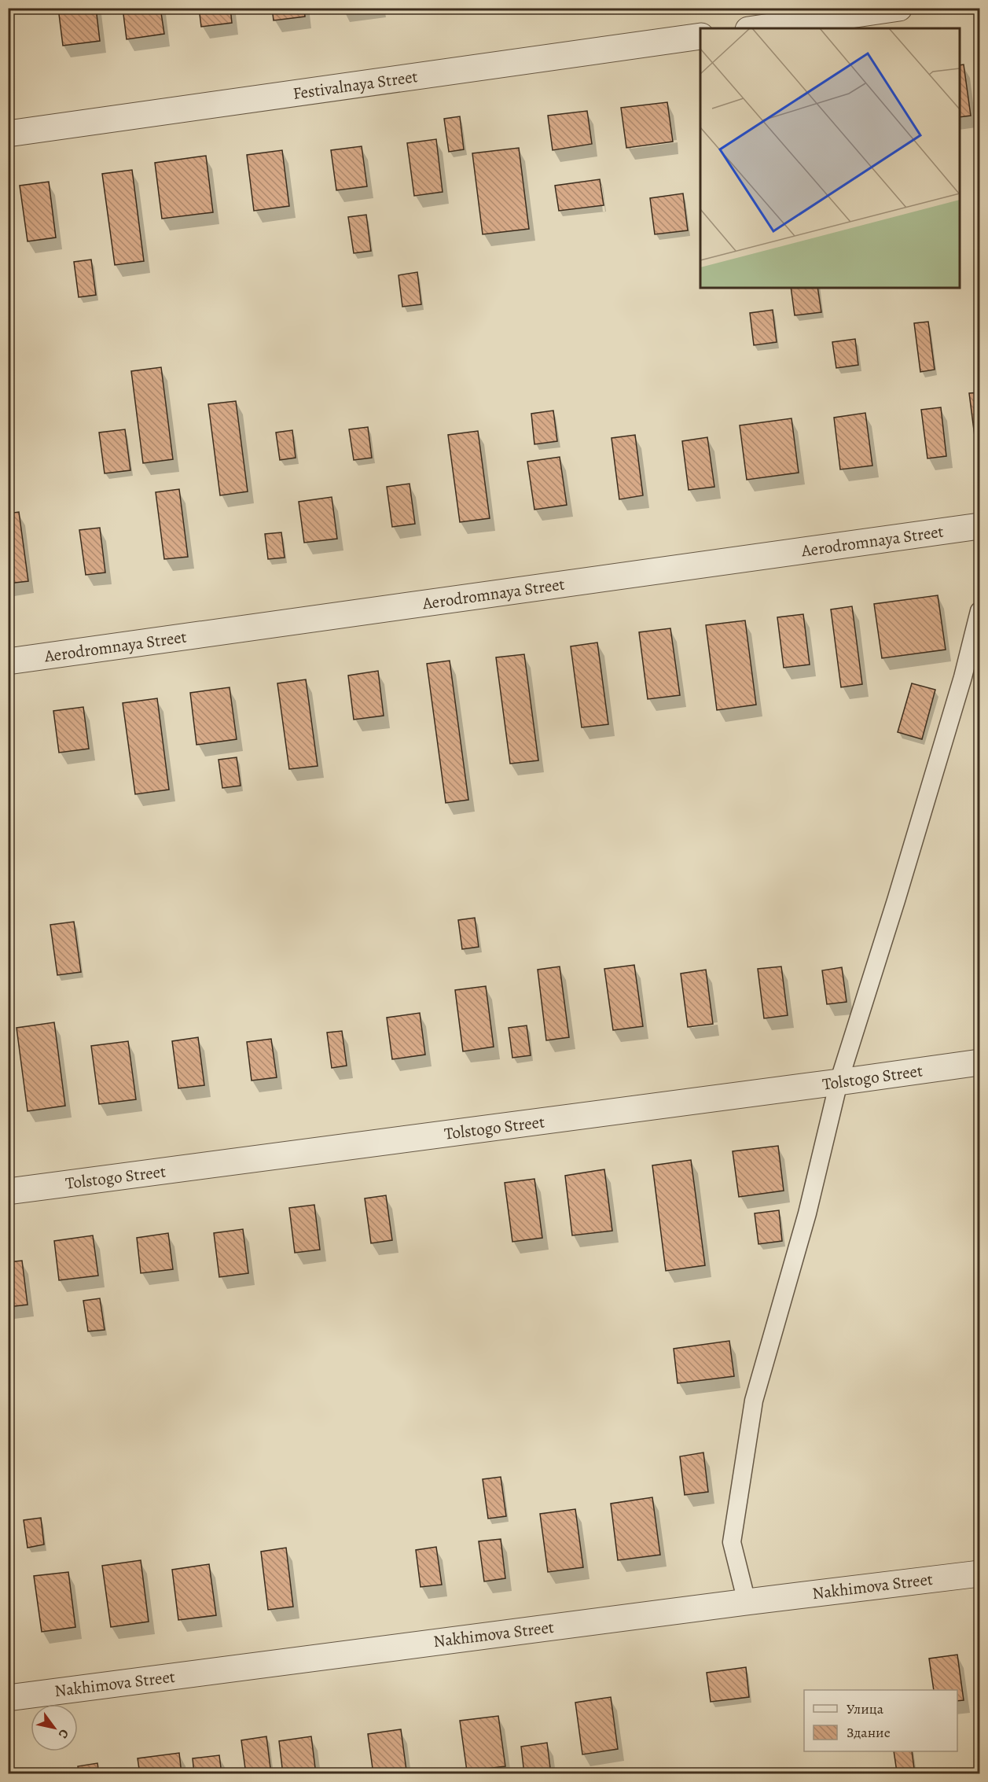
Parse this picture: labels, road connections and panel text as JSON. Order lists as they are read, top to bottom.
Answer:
{
  "streets": {
    "street": [
      "Festivalnaya Street",
      "Aerodromnaya Street",
      "Tolstogo Street",
      "Nakhimova Street"
    ]
  },
  "legend": ["Улица", "Здание"],
  "north": "bottom right"
}
